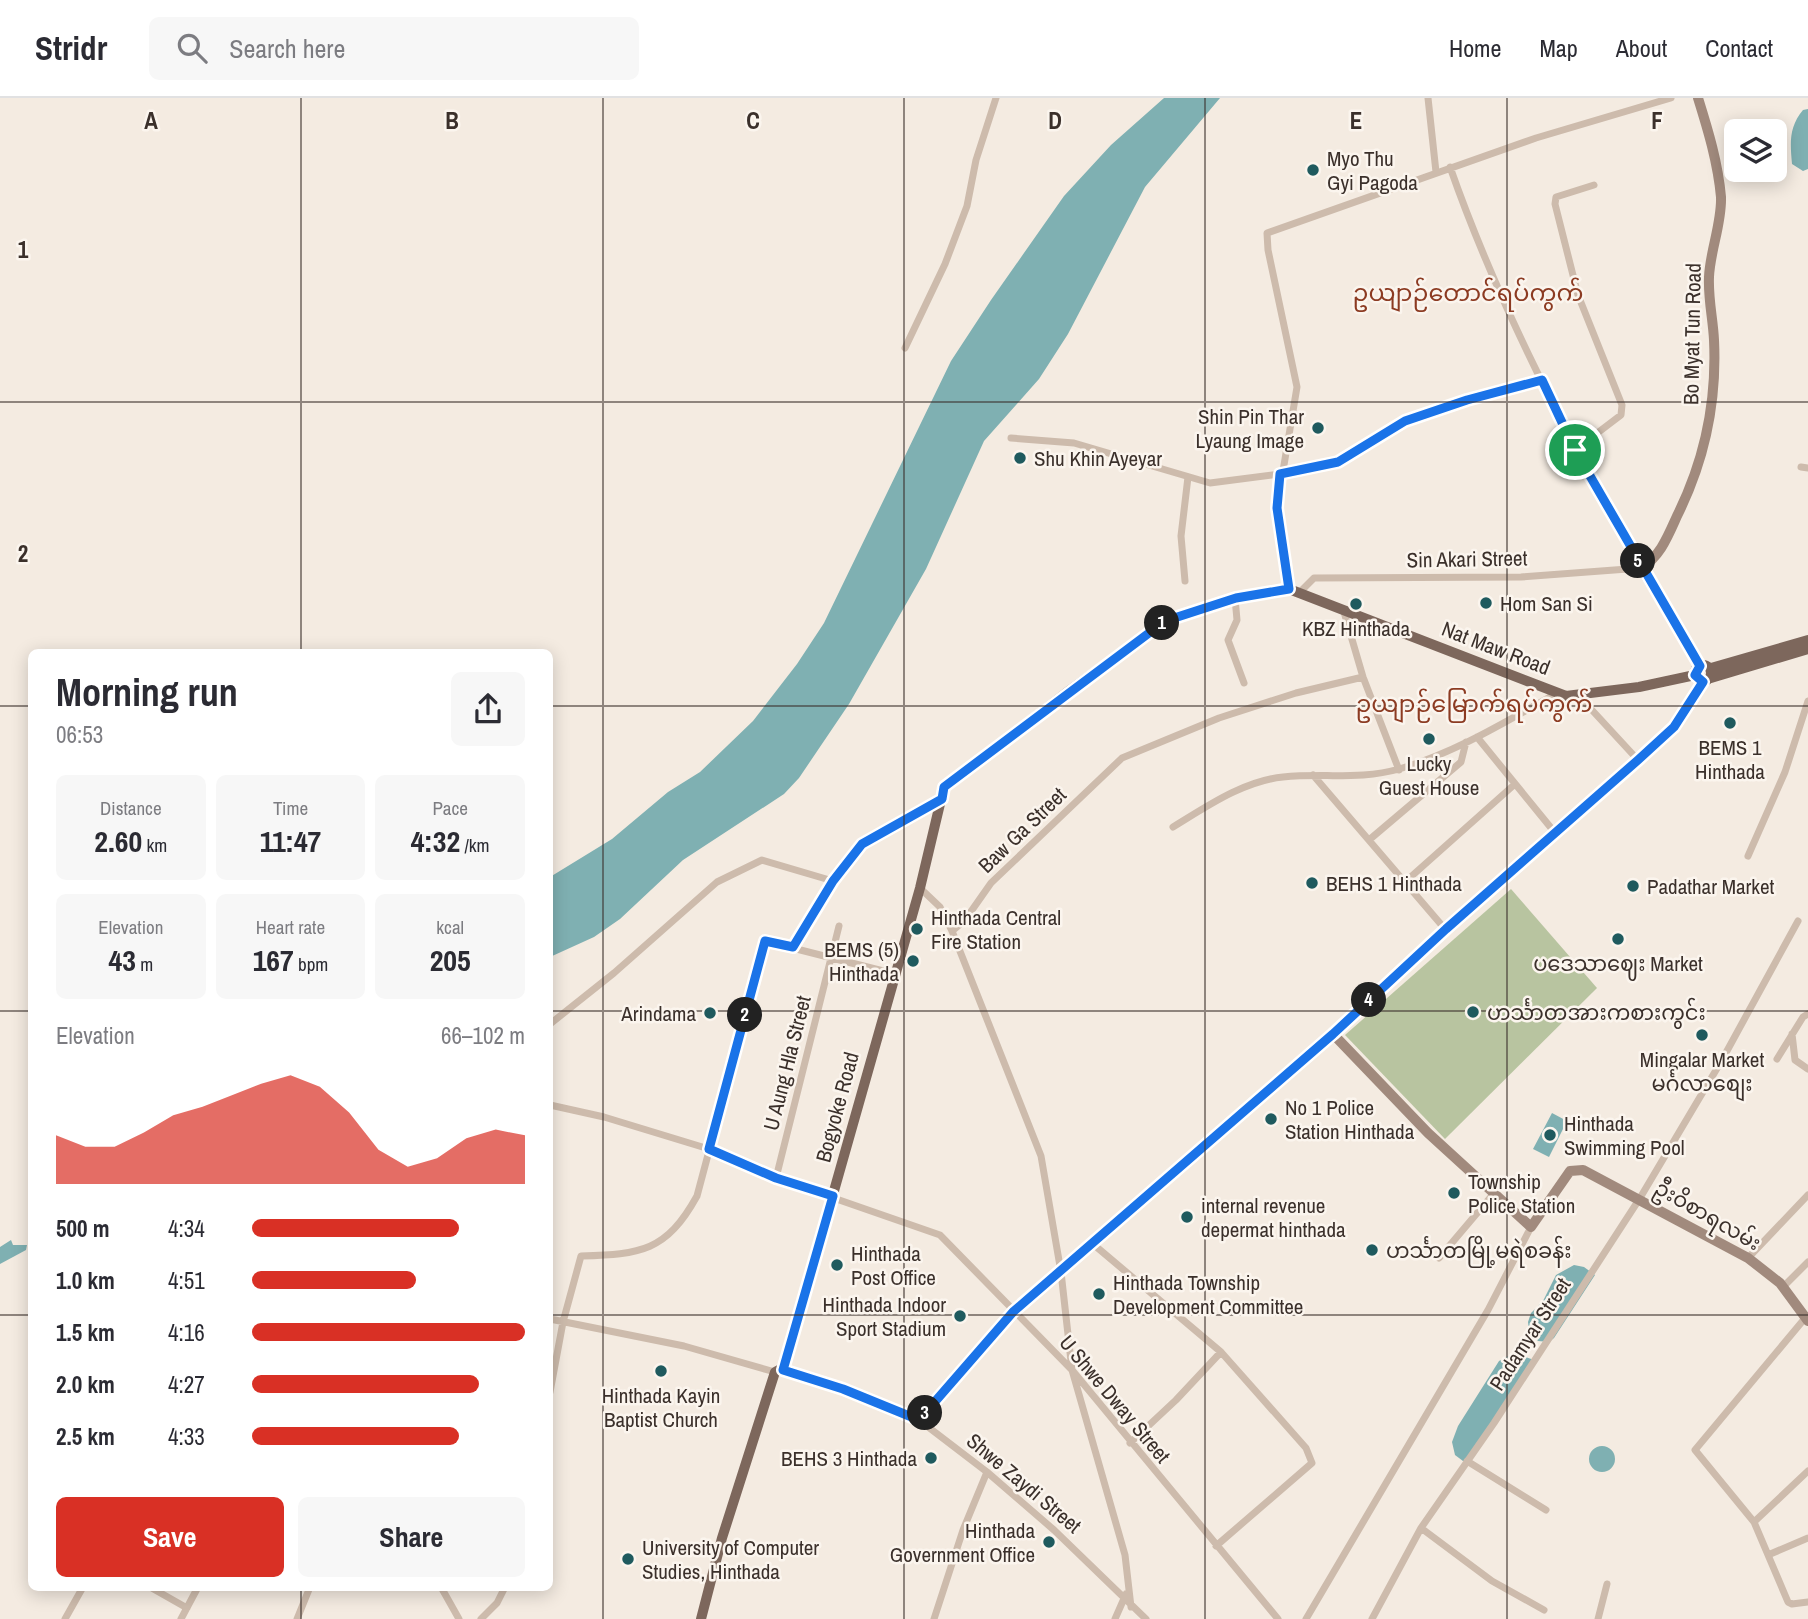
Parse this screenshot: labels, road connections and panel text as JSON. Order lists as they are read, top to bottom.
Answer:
{
  "streets": {
    "main road": ["Nat Maw Road", "Bogyoke Road"],
    "street": [
      "Bo Myat Tun Road",
      "Sin Akari Street",
      "Baw Ga Street",
      "U Aung Hla Street",
      "ဦးဝိစာရလမ်း",
      "Padamyar Street",
      "U Shwe Dway Street",
      "Shwe Zaydi Street"
    ]
  },
  "crossings": [
    ["Bo Myat Tun Road", "Sin Akari Street"],
    ["Sin Akari Street", "Nat Maw Road"],
    ["U Aung Hla Street", "U Shwe Dway Street"],
    ["Bogyoke Road", "U Shwe Dway Street"],
    ["Bogyoke Road", "Shwe Zaydi Street"],
    ["ဦးဝိစာရလမ်း", "Padamyar Street"]
  ],
  "districts": ["ဥယျာဉ်တောင်ရပ်ကွက်", "ဥယျာဉ်မြောက်ရပ်ကွက်"],
  "places": [
    "Myo Thu Gyi Pagoda",
    "Shin Pin Thar Lyaung Image",
    "Shu Khin Ayeyar",
    "Hom San Si",
    "KBZ Hinthada",
    "BEMS 1 Hinthada",
    "Lucky Guest House",
    "BEHS 1 Hinthada",
    "Padathar Market",
    "Hinthada Central Fire Station",
    "ပဒေသာဈေး Market",
    "BEMS (5) Hinthada",
    "ဟင်္သာတအားကစားကွင်း",
    "Arindama",
    "Mingalar Market မင်္ဂလာစျေး",
    "No 1 Police Station Hinthada",
    "Hinthada Swimming Pool",
    "Township Police Station",
    "internal revenue depermat hinthada",
    "ဟင်္သာတမြို့မရဲစခန်း",
    "Hinthada Post Office",
    "Hinthada Township Development Committee",
    "Hinthada Indoor Sport Stadium",
    "Hinthada Kayin Baptist Church",
    "BEHS 3 Hinthada",
    "Hinthada Government Office",
    "University of Computer Studies, Hinthada"
  ],
  "page": {
    "header": "Stridr",
    "search": "Search here",
    "nav": [
      "Home",
      "Map",
      "About",
      "Contact"
    ],
    "pins": [
      "5",
      "1",
      "4",
      "2",
      "3"
    ],
    "heading": ["Morning run", "06:53"],
    "stats": [
      ["Distance", "2.60 km"],
      ["Time", "11:47"],
      ["Pace", "4:32 /km"],
      ["Elevation", "43 m"],
      ["Heart rate", "167 bpm"],
      ["kcal", "205"]
    ],
    "chart": ["Elevation", "66–102 m"],
    "list": [
      {
        "name": "500 m",
        "note": "4:34"
      },
      {
        "name": "1.0 km",
        "note": "4:51"
      },
      {
        "name": "1.5 km",
        "note": "4:16"
      },
      {
        "name": "2.0 km",
        "note": "4:27"
      },
      {
        "name": "2.5 km",
        "note": "4:33"
      }
    ],
    "buttons": ["Save", "Share"]
  },
  "grid": {
    "columns": [
      "A",
      "B",
      "C",
      "D",
      "E",
      "F"
    ],
    "rows": ["1", "2"]
  }
}
